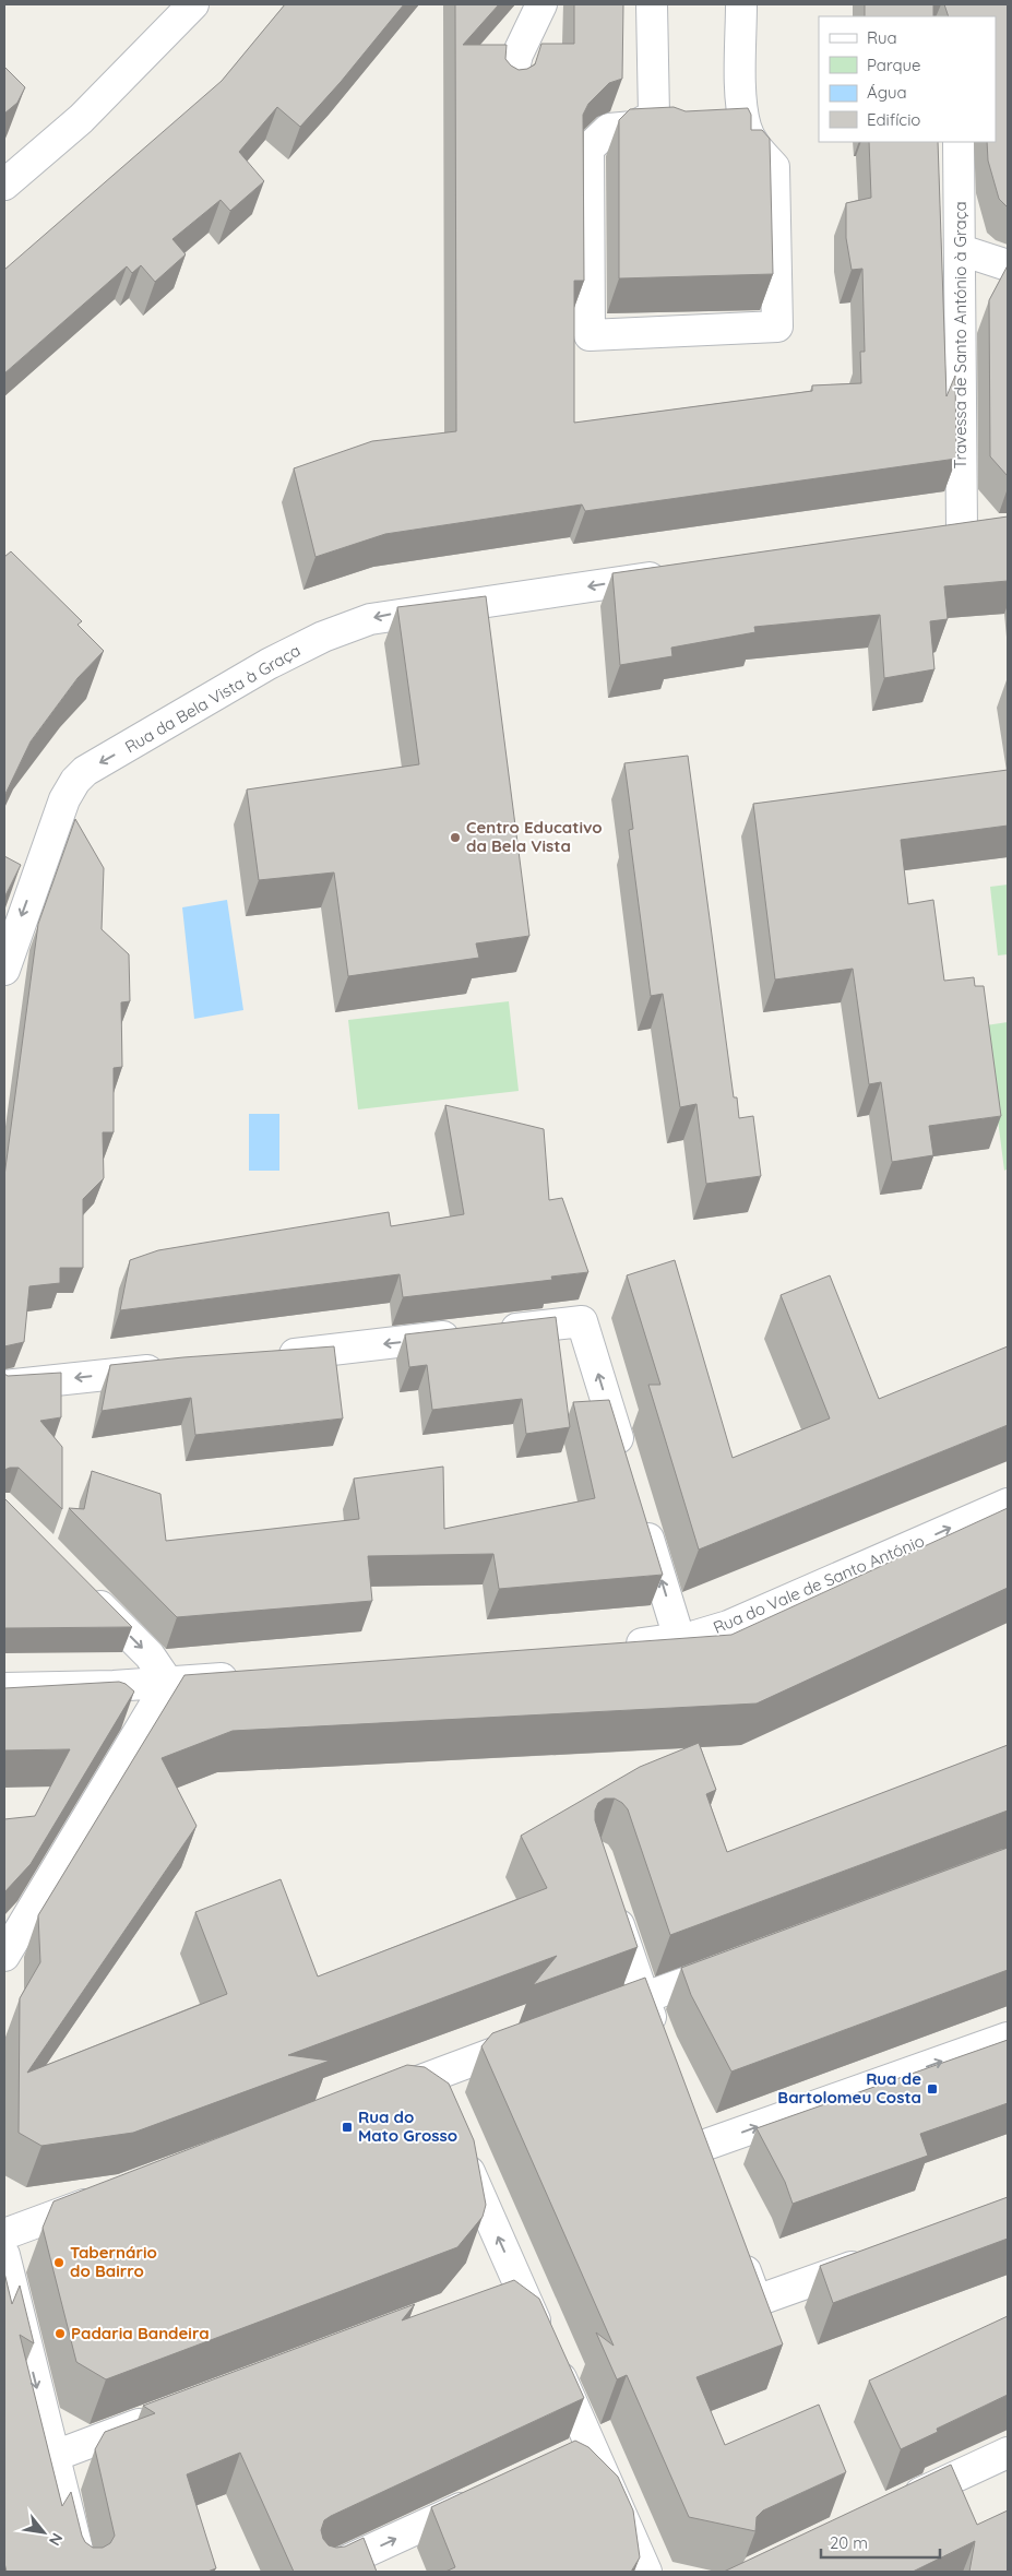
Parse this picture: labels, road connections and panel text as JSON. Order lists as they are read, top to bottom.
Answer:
{
  "streets": {
    "street": ["Travessa de Santo António à Graça", "Rua da Bela Vista à Graça", "Rua do Vale de Santo António"]
  },
  "one_way": ["Rua da Bela Vista à Graça", "Rua do Vale de Santo António"],
  "places": {
    "other": ["Centro Educativo da Bela Vista", "Tabernário do Bairro", "Padaria Bandeira"],
    "transit": ["Rua de Bartolomeu Costa", "Rua do Mato Grosso"]
  },
  "legend": [
    "Rua",
    "Parque",
    "Água",
    "Edifício"
  ],
  "scale_bar": "20 m",
  "north": "bottom right"
}
